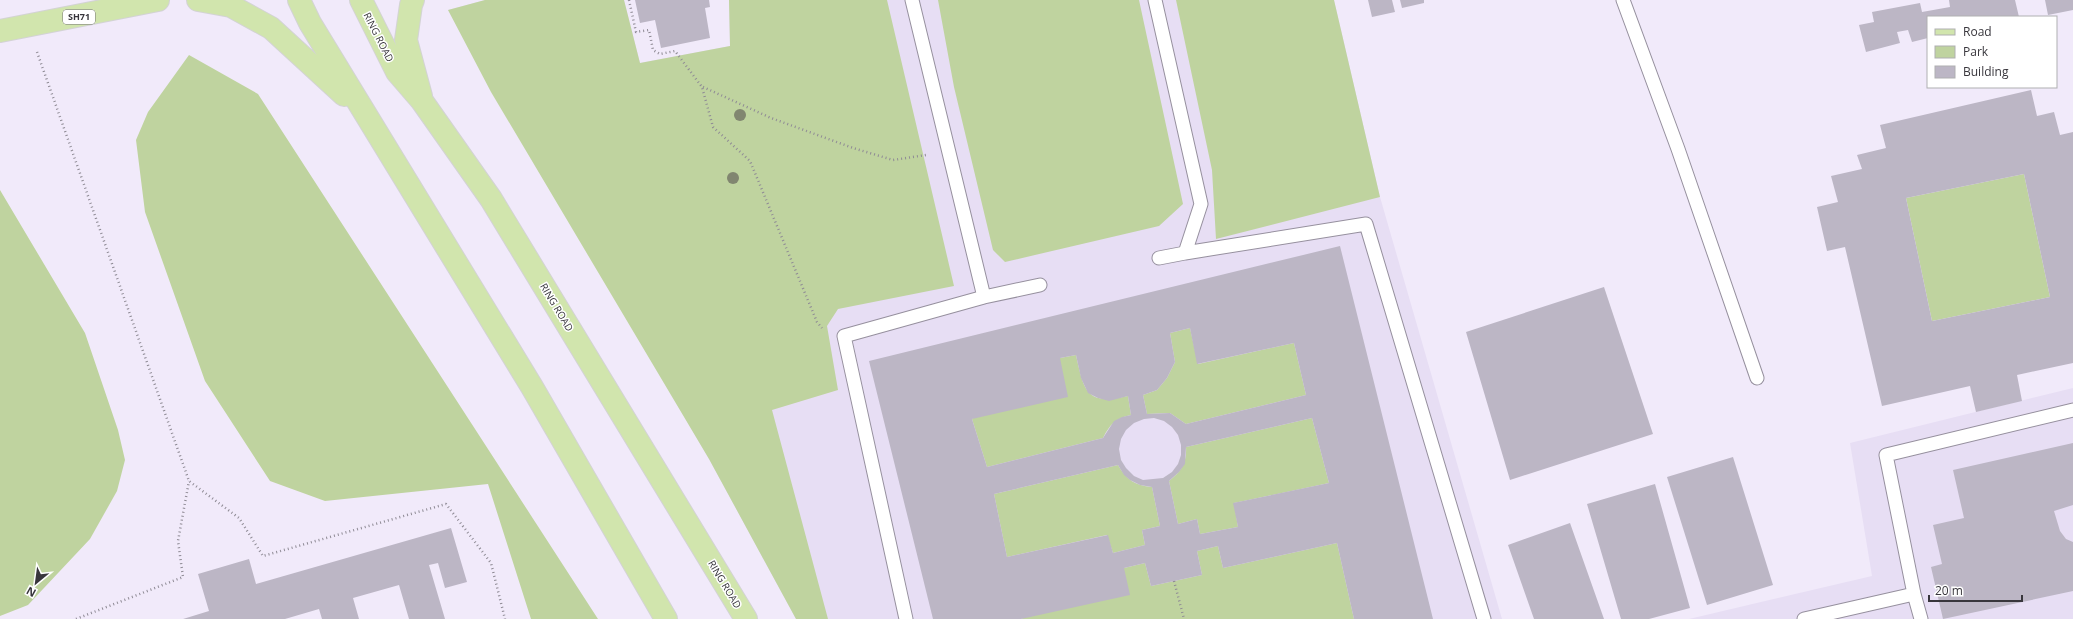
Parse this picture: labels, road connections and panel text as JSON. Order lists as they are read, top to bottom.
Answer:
{
  "streets": {
    "main road": ["SH71", "RING ROAD"]
  },
  "legend": ["Road", "Park", "Building"],
  "scale_bar": "20 m",
  "north": "bottom left"
}
